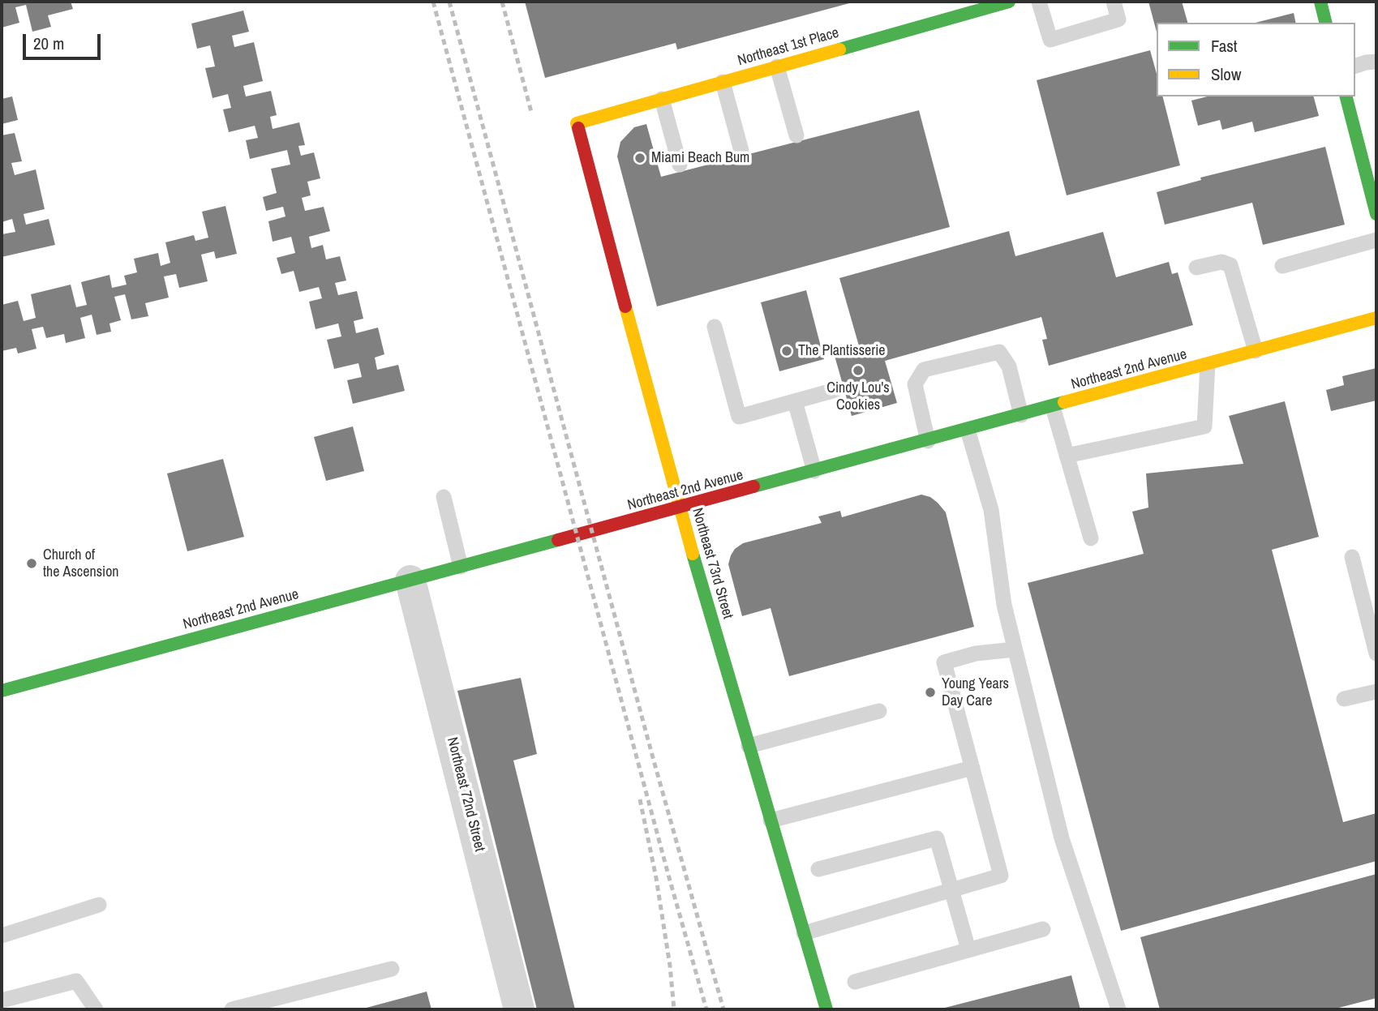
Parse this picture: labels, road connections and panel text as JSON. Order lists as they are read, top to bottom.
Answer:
{
  "streets": {
    "street": [
      "Northeast 1st Place",
      "Northeast 2nd Avenue",
      "Northeast 73rd Street",
      "Northeast 72nd Street"
    ]
  },
  "crossings": [
    ["Northeast 1st Place", "Northeast 73rd Street"],
    ["Northeast 2nd Avenue", "Northeast 73rd Street"],
    ["Northeast 2nd Avenue", "Northeast 72nd Street"]
  ],
  "places": [
    "Miami Beach Bum",
    "The Plantisserie",
    "Cindy Lou's Cookies",
    "Church of the Ascension",
    "Young Years Day Care"
  ],
  "legend": ["Fast", "Slow"],
  "scale_bar": "20 m"
}
